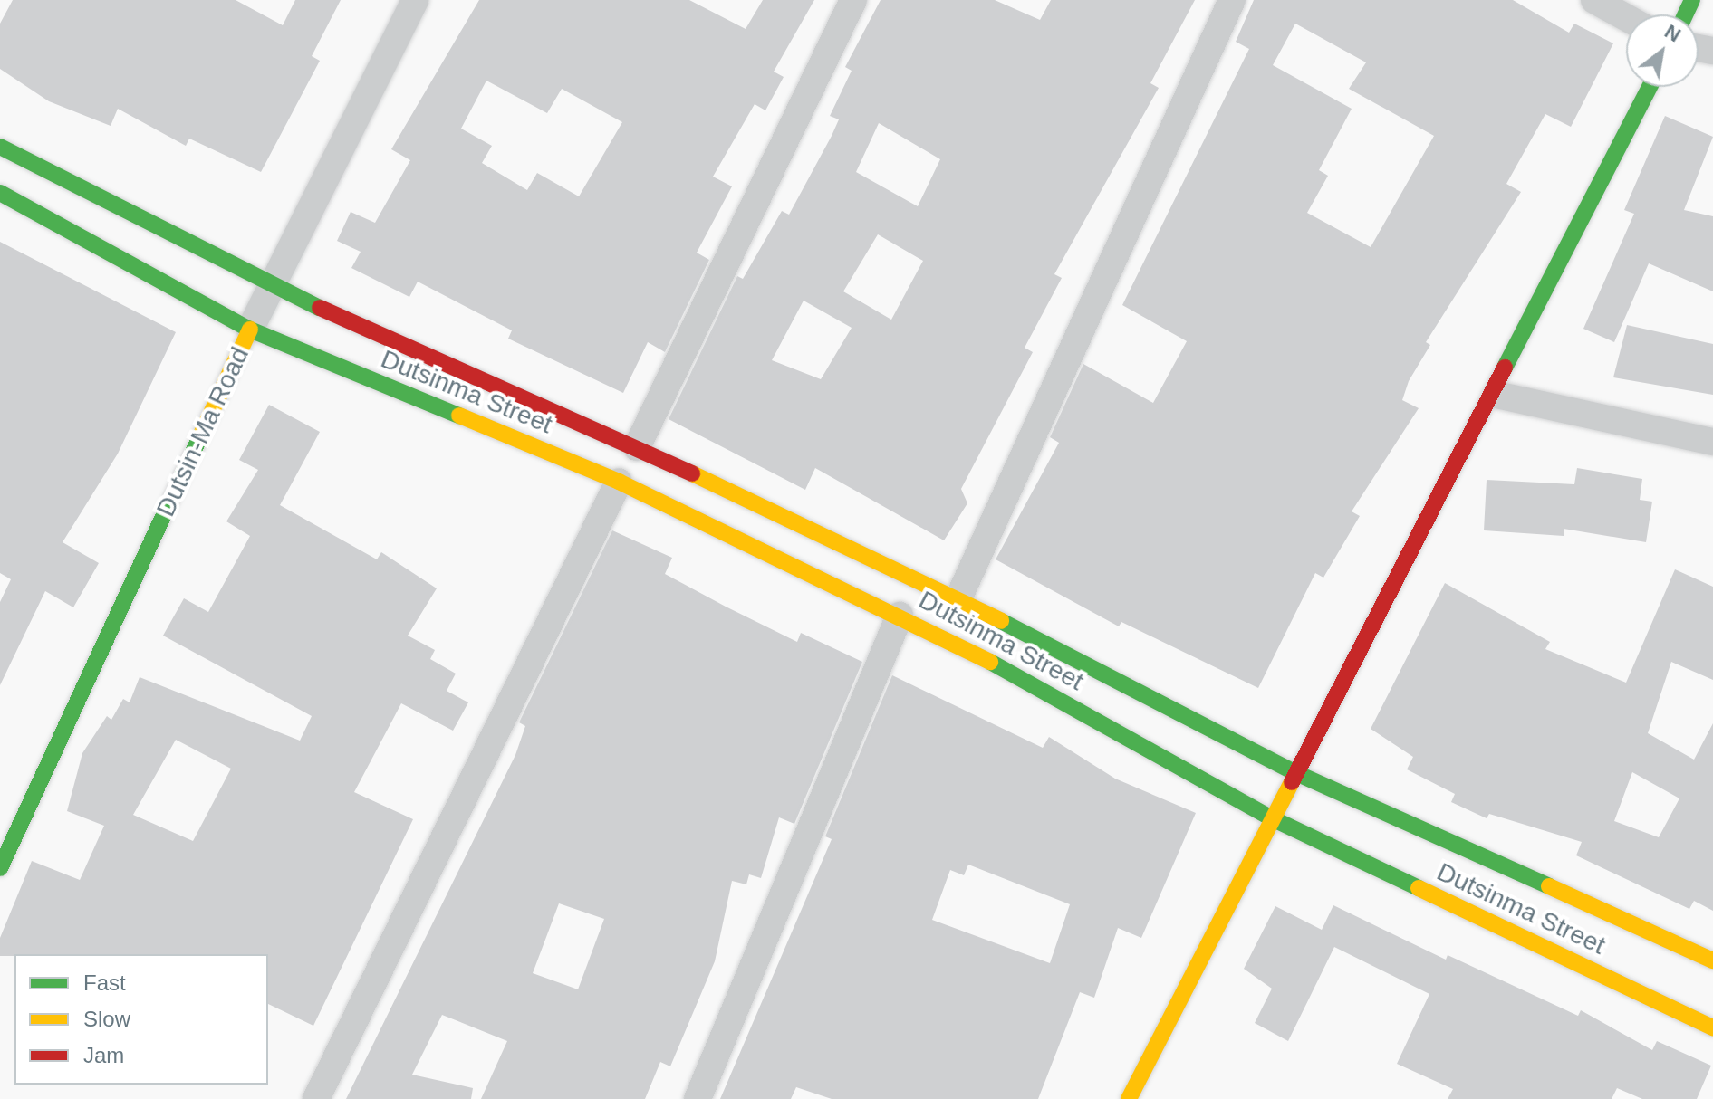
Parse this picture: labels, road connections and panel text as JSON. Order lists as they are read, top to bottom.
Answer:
{
  "streets": {
    "street": ["Dutsinma Street", "Dutsin-Ma Road"]
  },
  "crossings": [
    ["Dutsinma Street", "Dutsin-Ma Road"]
  ],
  "legend": ["Fast", "Slow", "Jam"],
  "north": "top right"
}
